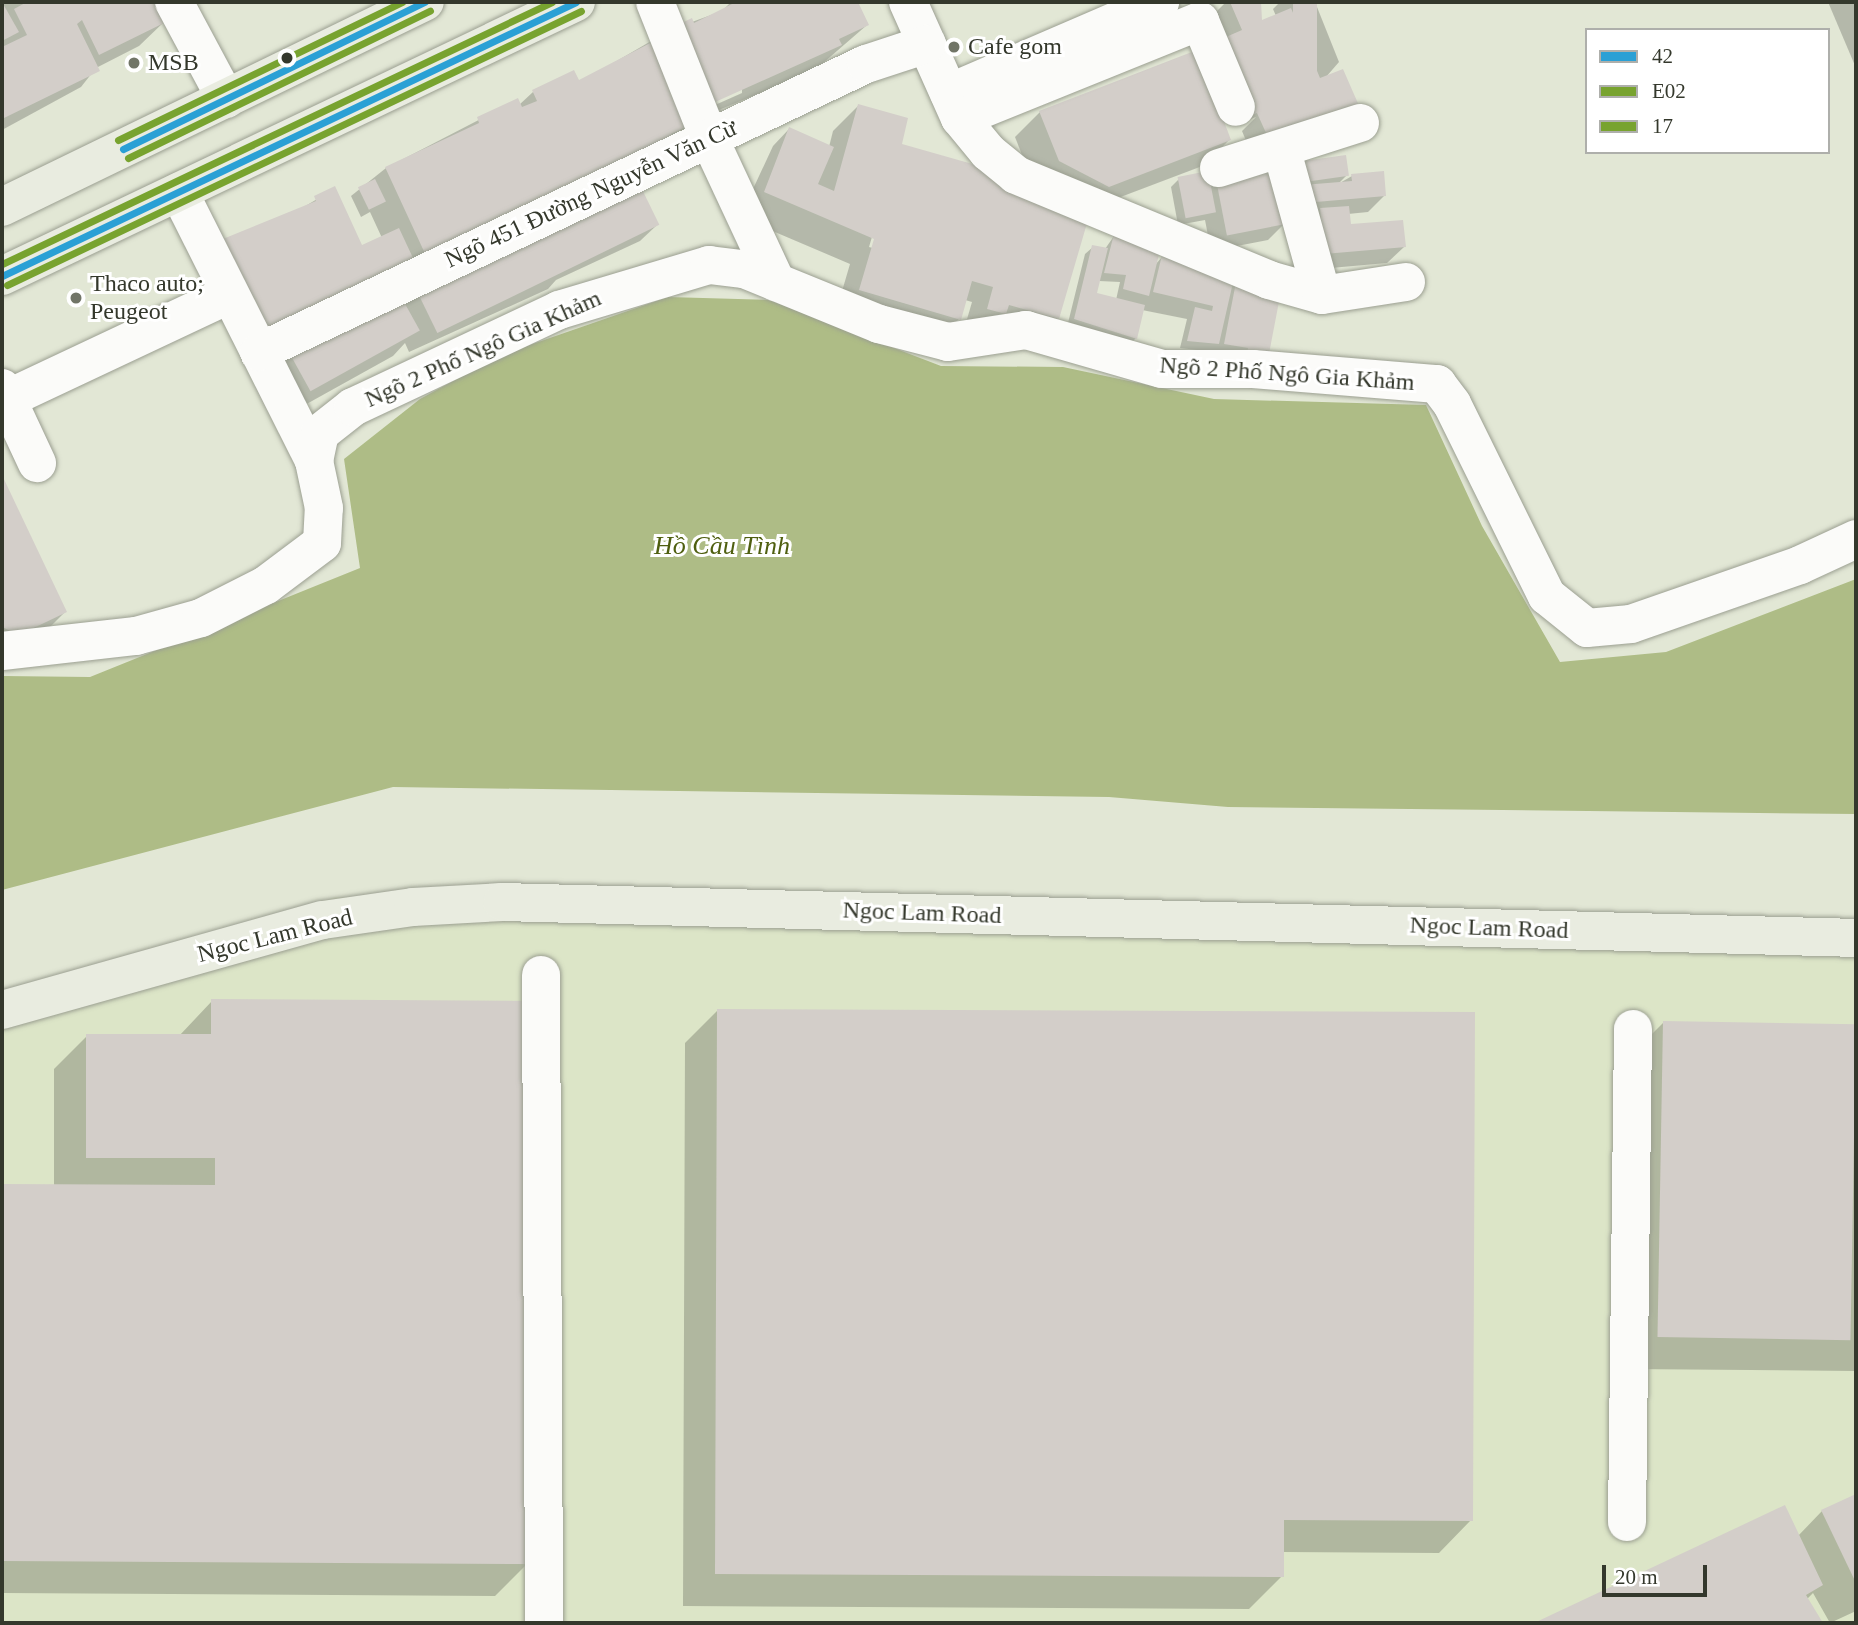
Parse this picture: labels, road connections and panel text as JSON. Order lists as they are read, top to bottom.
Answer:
{
  "streets": {
    "main road": ["Ngoc Lam Road"],
    "street": ["Ngõ 451 Đường Nguyễn Văn Cừ", "Ngõ 2 Phố Ngô Gia Khảm"]
  },
  "water": ["Hồ Cầu Tình"],
  "places": ["Cafe gom", "MSB", "Thaco auto; Peugeot"],
  "lines": ["transit line 42", "transit line 17", "transit line E02"],
  "legend": ["42", "E02", "17"],
  "scale_bar": "20 m"
}
